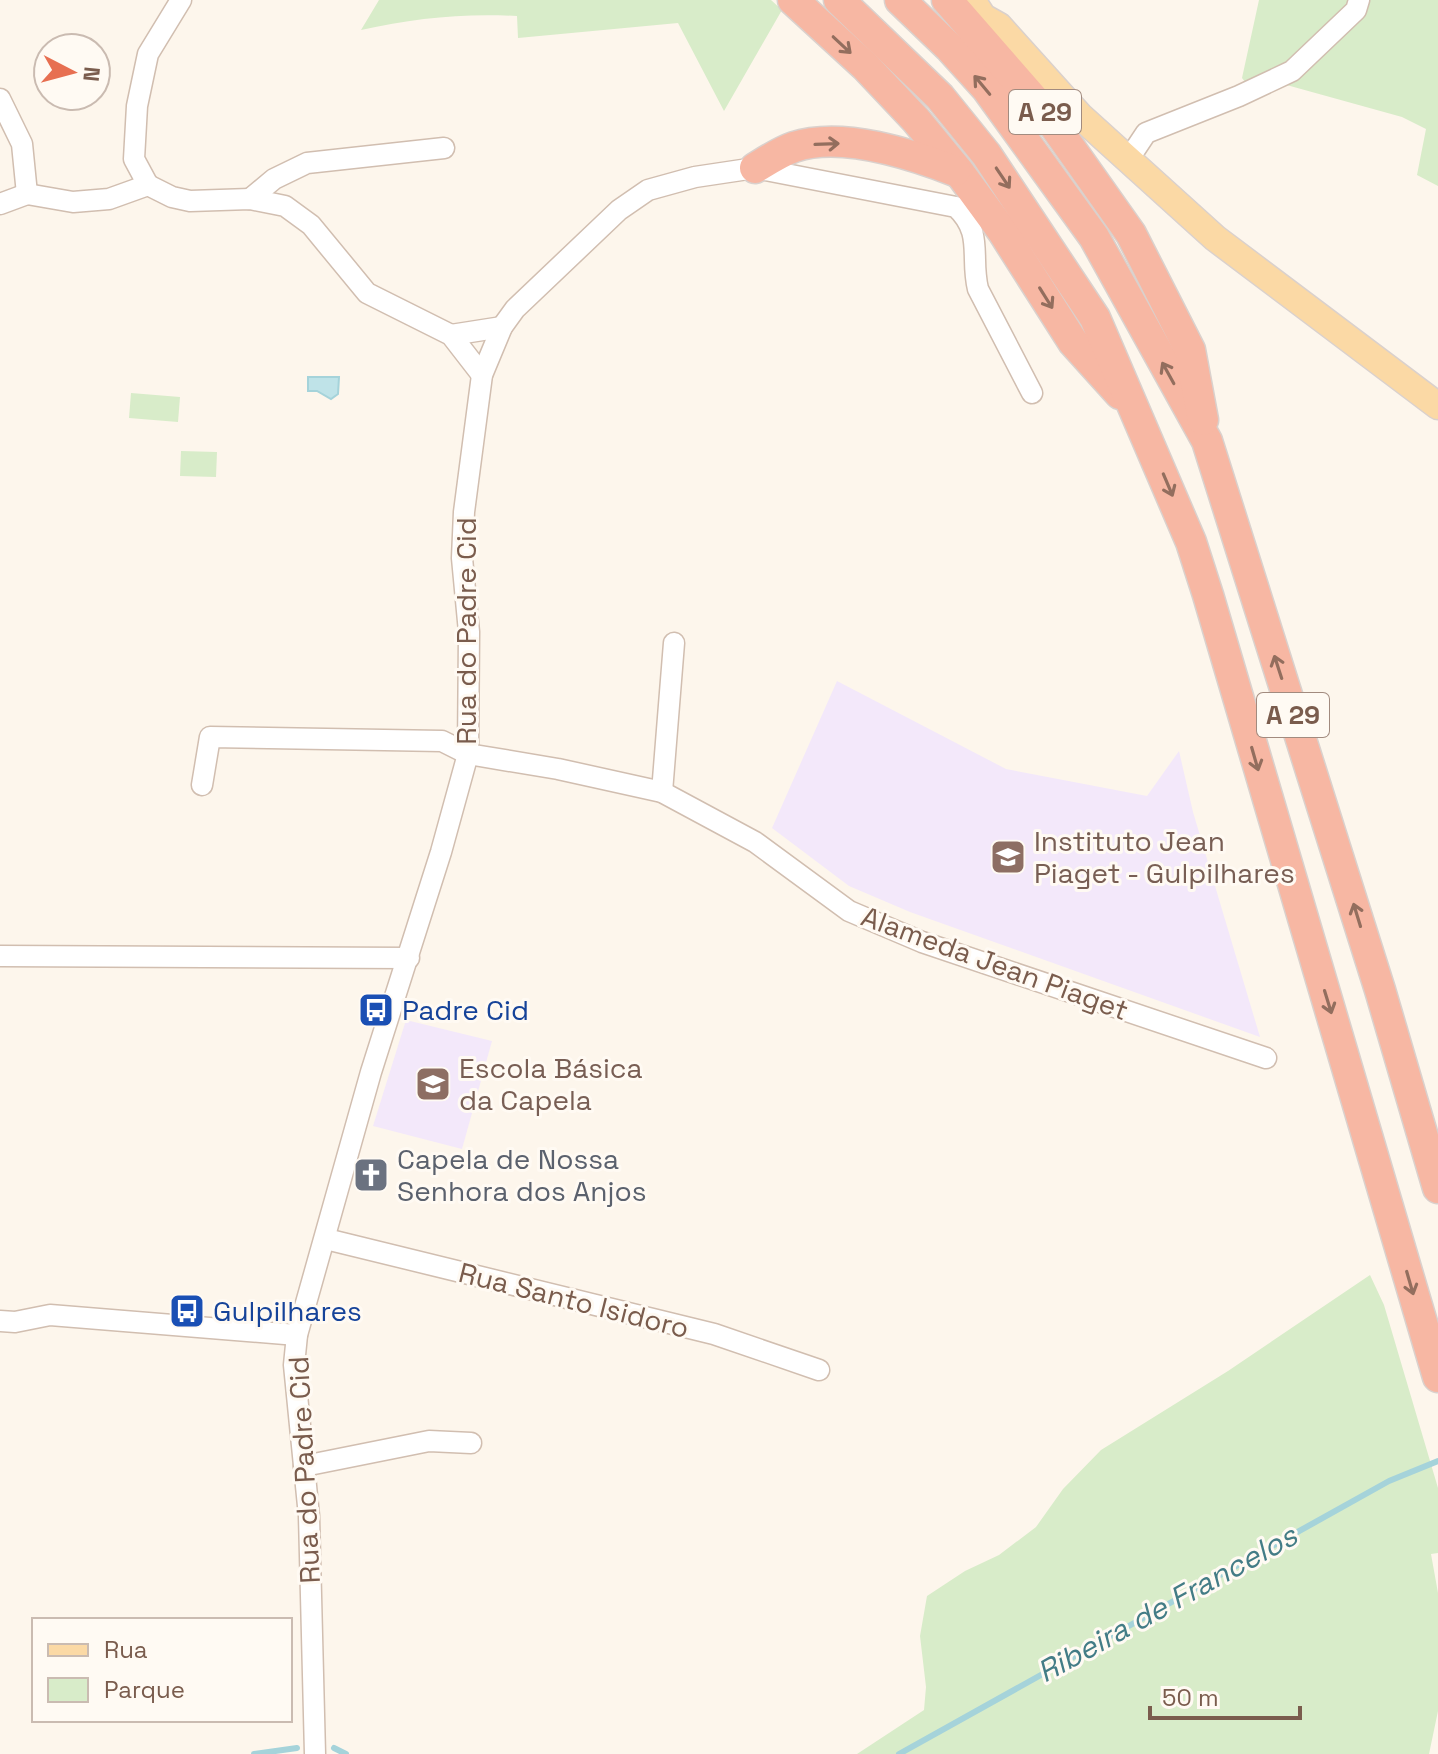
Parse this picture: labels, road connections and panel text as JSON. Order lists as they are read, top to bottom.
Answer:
{
  "streets": {
    "highway": ["A 29"],
    "street": ["Rua do Padre Cid", "Alameda Jean Piaget", "Rua Santo Isidoro"]
  },
  "crossings": [
    ["Rua do Padre Cid", "Alameda Jean Piaget"],
    ["Rua do Padre Cid", "Rua Santo Isidoro"]
  ],
  "water": ["Ribeira de Francelos"],
  "places": {
    "school or university": ["Instituto Jean Piaget - Gulpilhares", "Escola Básica da Capela"],
    "bus stop": ["Padre Cid", "Gulpilhares"],
    "church": ["Capela de Nossa Senhora dos Anjos"]
  },
  "legend": ["Rua", "Parque"],
  "scale_bar": "50 m",
  "north": "right"
}
